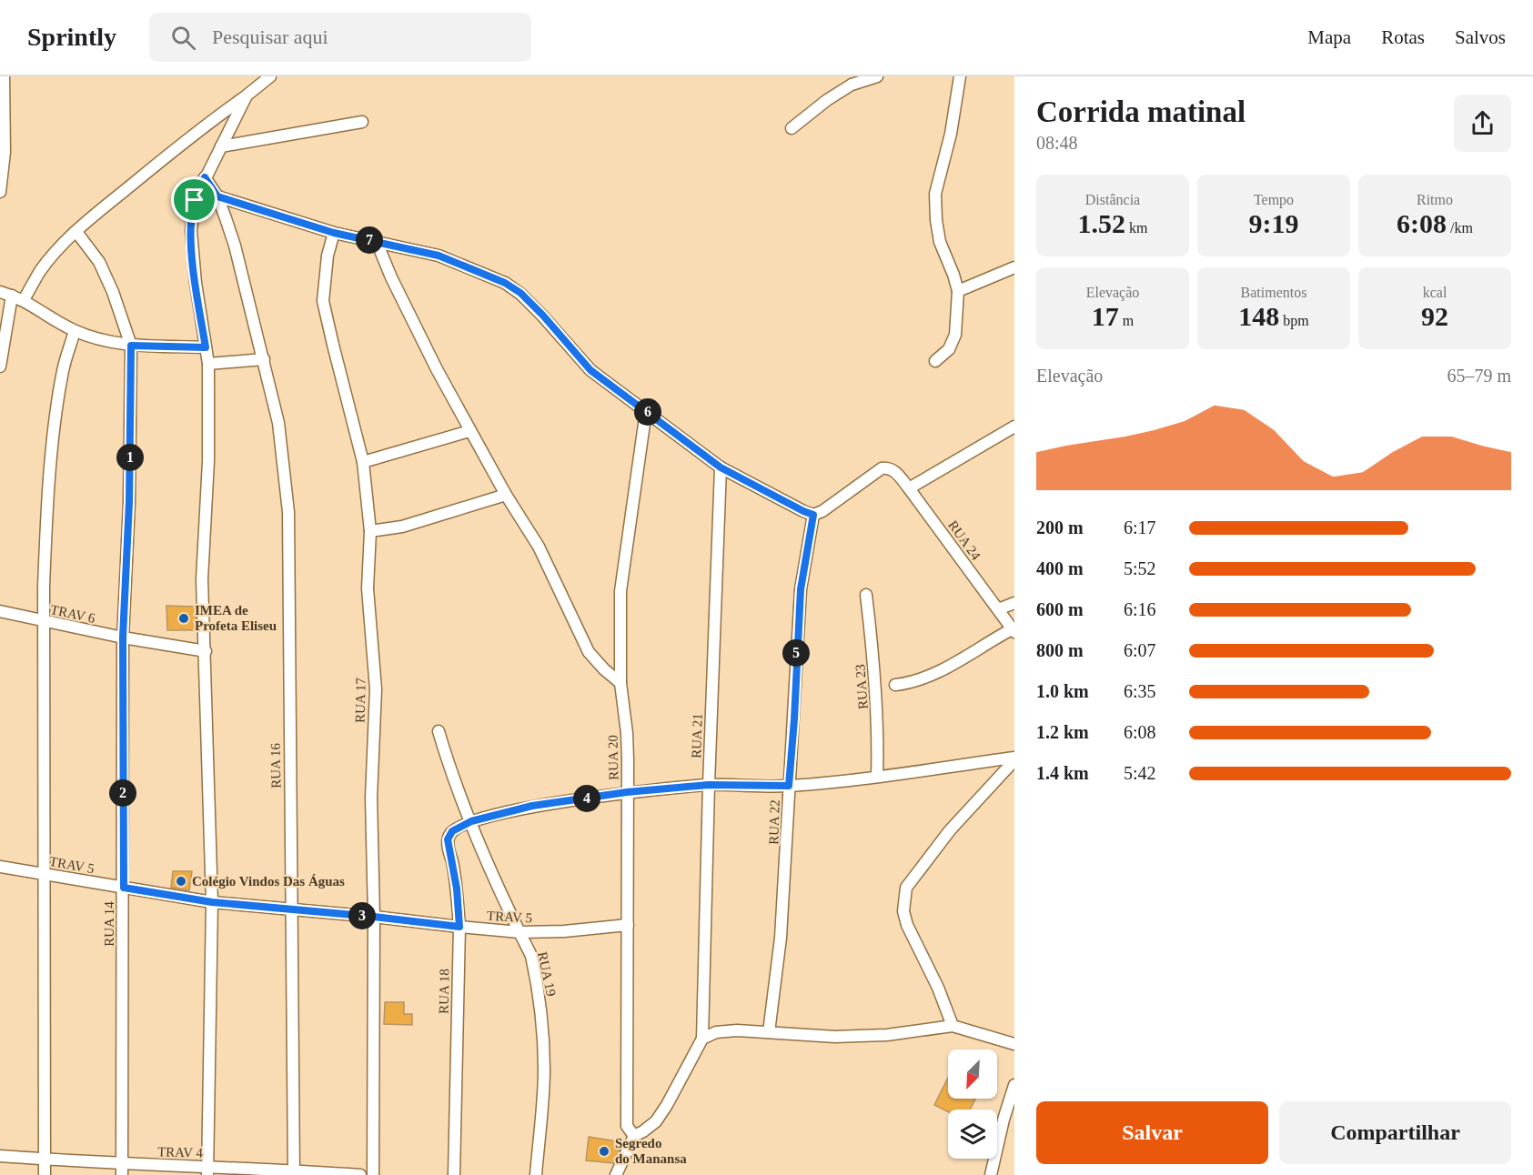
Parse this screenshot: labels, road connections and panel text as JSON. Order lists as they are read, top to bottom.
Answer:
{
  "streets": {
    "street": [
      "RUA 24",
      "TRAV 6",
      "RUA 23",
      "RUA 17",
      "RUA 21",
      "RUA 20",
      "RUA 16",
      "RUA 22",
      "TRAV 5",
      "RUA 14",
      "RUA 19",
      "RUA 18",
      "TRAV 4"
    ]
  },
  "crossings": [
    ["RUA 24", "RUA 22"],
    ["TRAV 6", "RUA 14"],
    ["RUA 17", "TRAV 5"],
    ["RUA 20", "TRAV 5"],
    ["RUA 16", "TRAV 5"],
    ["RUA 16", "TRAV 4"],
    ["TRAV 5", "RUA 14"],
    ["TRAV 5", "RUA 19"],
    ["TRAV 5", "RUA 18"],
    ["RUA 14", "TRAV 4"],
    ["RUA 19", "RUA 18"]
  ],
  "places": ["IMEA de Profeta Eliseu", "Colégio Vindos Das Águas", "Segredo do Manansa"],
  "north": "bottom left",
  "page": {
    "header": "Sprintly",
    "search": "Pesquisar aqui",
    "nav": ["Mapa", "Rotas", "Salvos"],
    "heading": ["Corrida matinal", "08:48"],
    "stats": [
      ["Distância", "1.52 km"],
      ["Tempo", "9:19"],
      ["Ritmo", "6:08 /km"],
      ["Elevação", "17 m"],
      ["Batimentos", "148 bpm"],
      ["kcal", "92"]
    ],
    "pins": [
      "7",
      "6",
      "1",
      "5",
      "2",
      "4",
      "3"
    ],
    "chart": ["Elevação", "65–79 m"],
    "list": [
      {
        "name": "200 m",
        "note": "6:17"
      },
      {
        "name": "400 m",
        "note": "5:52"
      },
      {
        "name": "600 m",
        "note": "6:16"
      },
      {
        "name": "800 m",
        "note": "6:07"
      },
      {
        "name": "1.0 km",
        "note": "6:35"
      },
      {
        "name": "1.2 km",
        "note": "6:08"
      },
      {
        "name": "1.4 km",
        "note": "5:42"
      }
    ],
    "buttons": ["Salvar", "Compartilhar"]
  }
}
